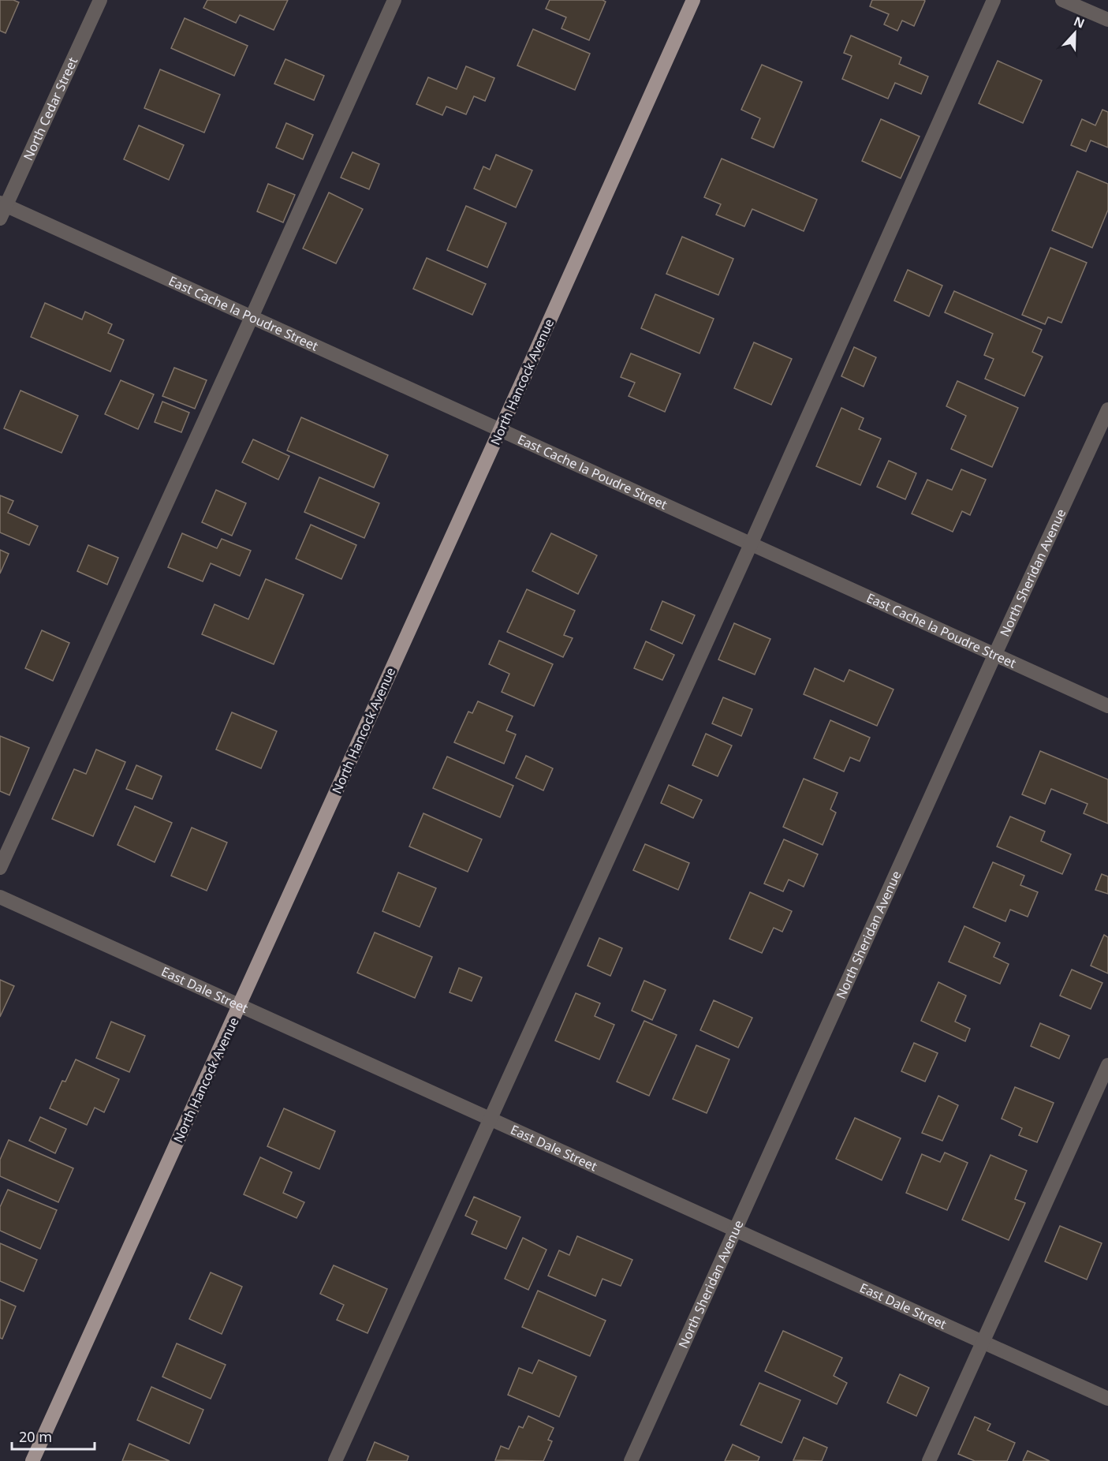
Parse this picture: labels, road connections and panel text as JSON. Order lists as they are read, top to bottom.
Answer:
{
  "streets": {
    "main road": ["North Hancock Avenue"],
    "street": [
      "North Cedar Street",
      "East Cache la Poudre Street",
      "North Sheridan Avenue",
      "East Dale Street"
    ]
  },
  "crossings": [
    ["North Cedar Street", "East Cache la Poudre Street"],
    ["East Cache la Poudre Street", "North Hancock Avenue"],
    ["East Cache la Poudre Street", "North Sheridan Avenue"],
    ["North Hancock Avenue", "East Dale Street"],
    ["North Sheridan Avenue", "East Dale Street"]
  ],
  "scale_bar": "20 m",
  "north": "top"
}
